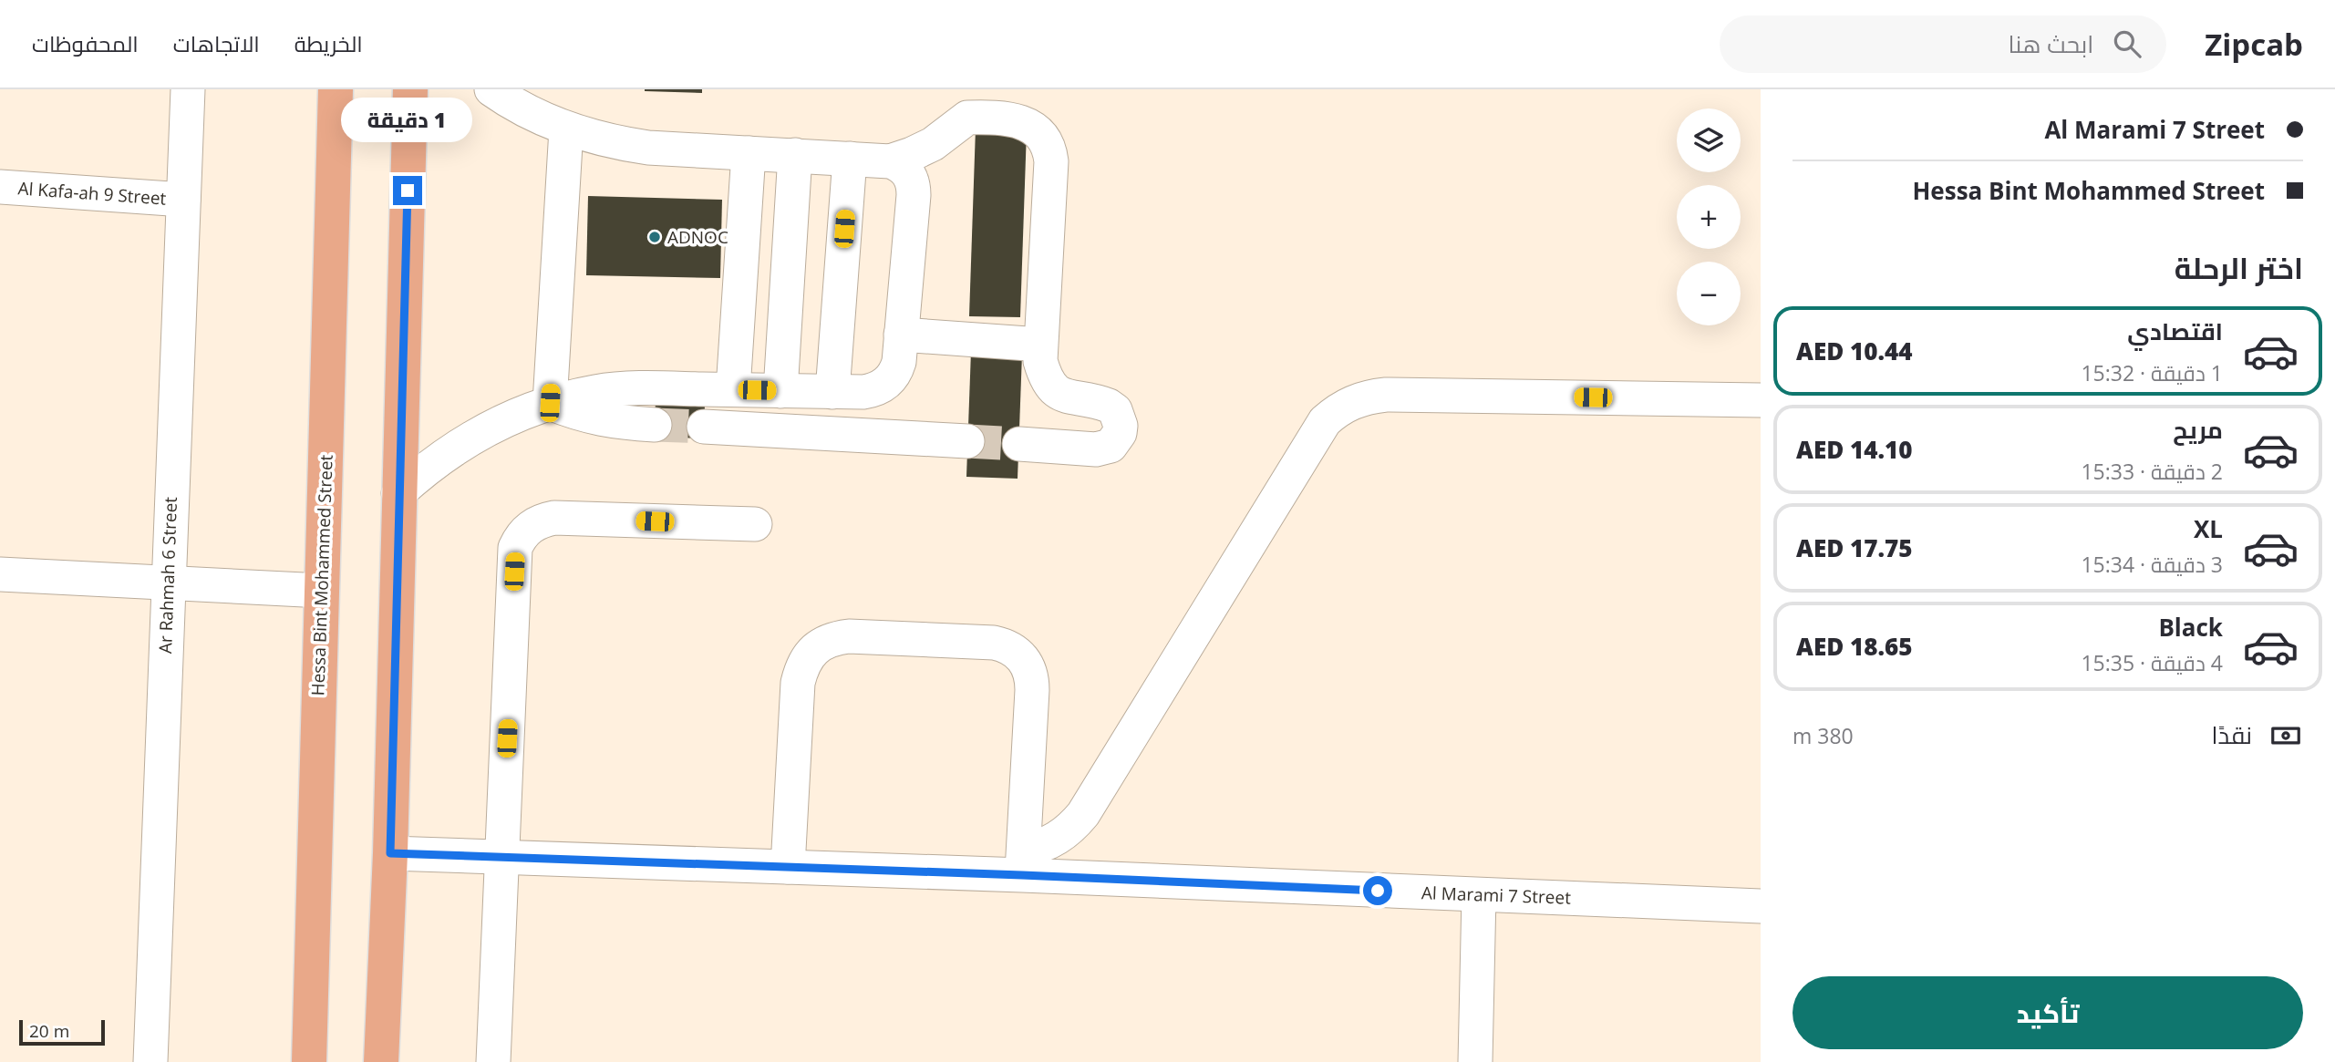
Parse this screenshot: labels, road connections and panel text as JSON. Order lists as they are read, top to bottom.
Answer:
{
  "streets": {
    "main road": ["Hessa Bint Mohammed Street"],
    "street": ["Al Kafa-ah 9 Street", "Ar Rahmah 6 Street", "Al Marami 7 Street"]
  },
  "crossings": [
    ["Al Kafa-ah 9 Street", "Ar Rahmah 6 Street"]
  ],
  "places": ["ADNOC"],
  "scale_bar": "20 m",
  "page": {
    "header": "Zipcab",
    "search": "ابحث هنا",
    "nav": ["الخريطة", "الاتجاهات", "المحفوظات"],
    "banner": ["Al Marami 7 Street", "Hessa Bint Mohammed Street"],
    "bubble": "1 دقيقة",
    "map_buttons": ["+", "−"],
    "heading": "اختر الرحلة",
    "list": [
      {
        "name": "اقتصادي",
        "note": "1 دقيقة · 15:32",
        "value": "AED 10.44"
      },
      {
        "name": "مريح",
        "note": "2 دقيقة · 15:33",
        "value": "AED 14.10"
      },
      {
        "name": "XL",
        "note": "3 دقيقة · 15:34",
        "value": "AED 17.75"
      },
      {
        "name": "Black",
        "note": "4 دقيقة · 15:35",
        "value": "AED 18.65"
      }
    ],
    "pay": ["نقدًا", "380 m"],
    "buttons": "تأكيد",
    "scale": "20 m"
  }
}
